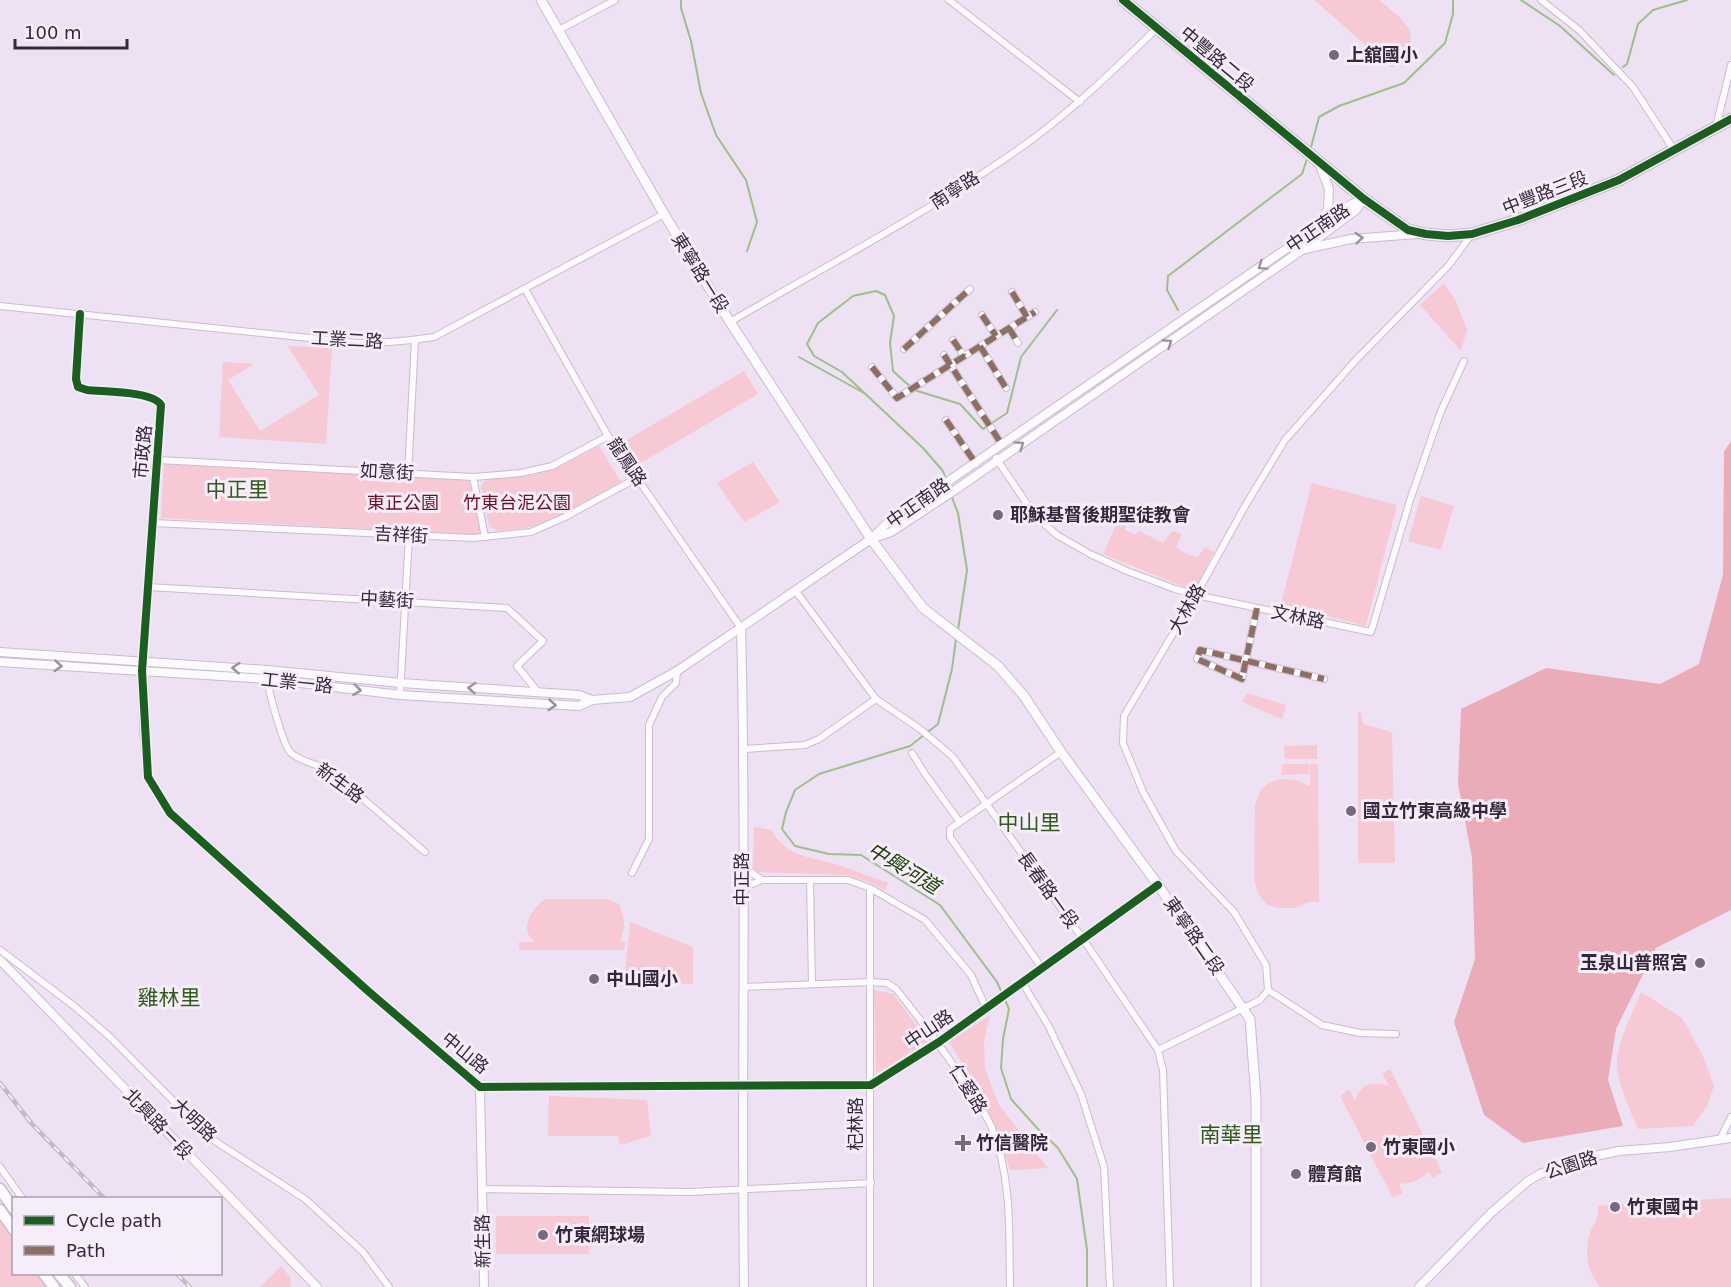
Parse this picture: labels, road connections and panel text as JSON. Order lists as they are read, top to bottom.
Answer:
{
  "streets": {
    "main road": [
      "中豐路二段",
      "中豐路三段",
      "東寧路一段",
      "東寧路二段"
    ],
    "street": [
      "南寧路",
      "中正南路",
      "工業二路",
      "市政路",
      "龍鳳路",
      "如意街",
      "吉祥街",
      "中藝街",
      "大林路",
      "文林路",
      "工業一路",
      "新生路",
      "中正路",
      "長春路一段",
      "中山路",
      "仁愛路",
      "大明路",
      "北興路ㄧ段",
      "杞林路",
      "公園路"
    ]
  },
  "crossings": [
    ["中豐路二段", "南寧路"],
    ["南寧路", "東寧路一段"],
    ["中豐路三段", "中正南路"],
    ["中豐路三段", "大林路"],
    ["中正南路", "東寧路一段"],
    ["中正南路", "文林路"],
    ["中正南路", "東寧路二段"],
    ["東寧路一段", "工業二路"],
    ["東寧路一段", "東寧路二段"],
    ["工業二路", "市政路"],
    ["工業二路", "龍鳳路"],
    ["市政路", "如意街"],
    ["市政路", "吉祥街"],
    ["市政路", "中藝街"],
    ["市政路", "工業一路"],
    ["市政路", "中山路"],
    ["龍鳳路", "如意街"],
    ["龍鳳路", "吉祥街"],
    ["龍鳳路", "工業一路"],
    ["龍鳳路", "中正路"],
    ["中藝街", "工業一路"],
    ["大林路", "文林路"],
    ["工業一路", "新生路"],
    ["工業一路", "中正路"],
    ["工業一路", "中山路"],
    ["新生路", "中山路"],
    ["中正路", "中山路"],
    ["中正路", "仁愛路"],
    ["中山路", "仁愛路"],
    ["中山路", "杞林路"],
    ["仁愛路", "杞林路"]
  ],
  "districts": [
    "中正里",
    "中山里",
    "雞林里",
    "南華里"
  ],
  "water": ["中興河道"],
  "parks": ["東正公園", "竹東台泥公園"],
  "places": {
    "other": [
      "上舘國小",
      "耶穌基督後期聖徒教會",
      "國立竹東高級中學",
      "玉泉山普照宮",
      "中山國小",
      "竹東國小",
      "體育館",
      "竹東國中",
      "竹東網球場"
    ],
    "health": ["竹信醫院"]
  },
  "legend": ["Cycle path", "Path"],
  "scale_bar": "100 m"
}
